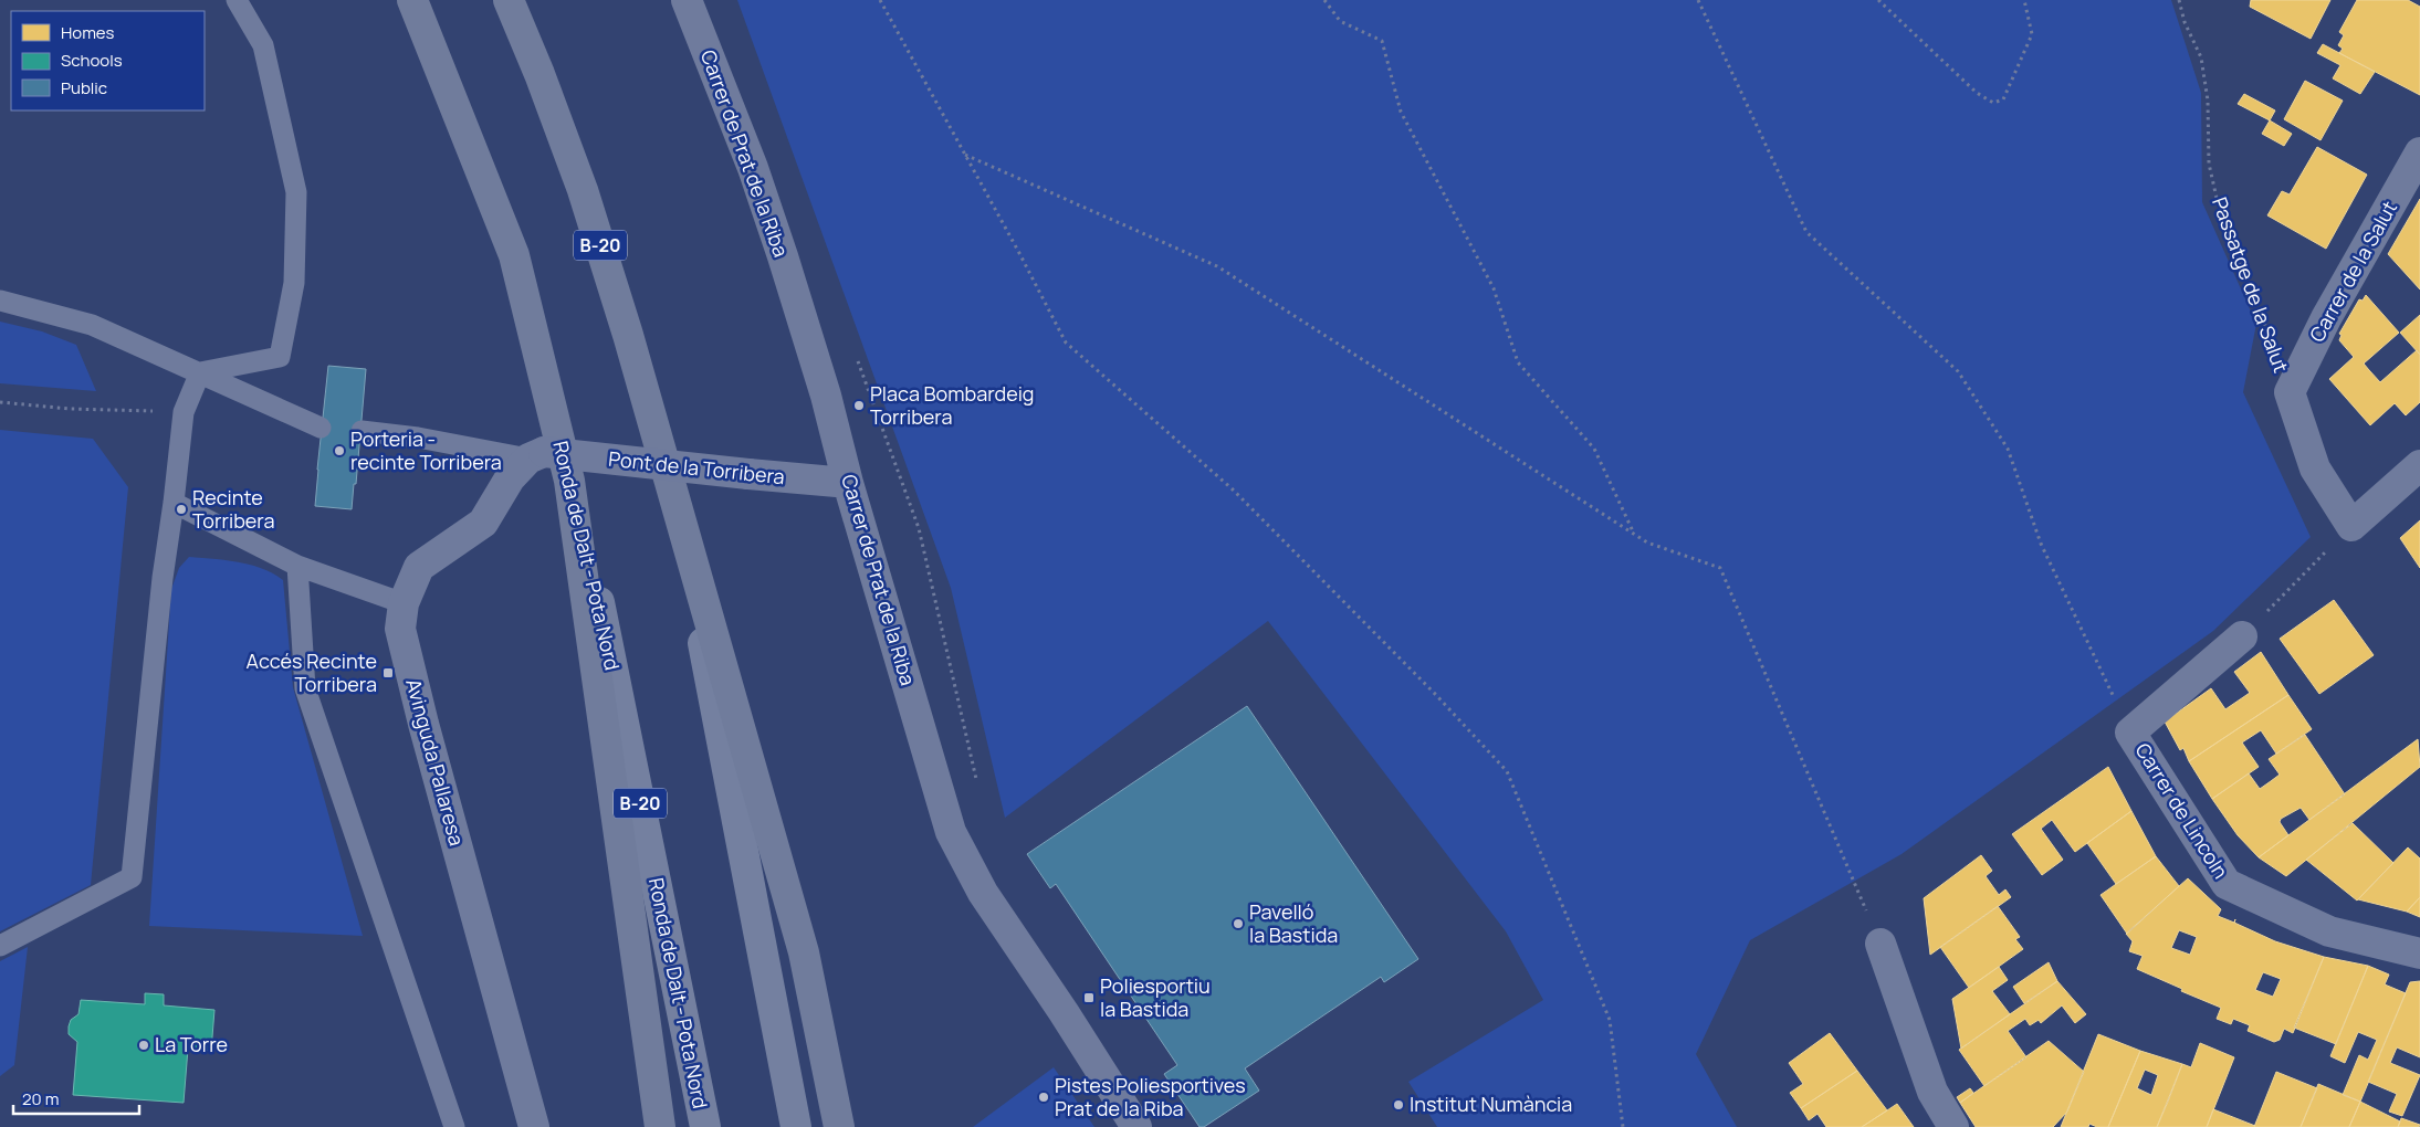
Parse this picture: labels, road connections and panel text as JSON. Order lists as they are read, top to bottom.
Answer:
{
  "streets": {
    "highway": ["B-20", "Ronda de Dalt - Pota Nord"],
    "street": [
      "Carrer de Prat de la Riba",
      "Carrer de la Salut",
      "Passatge de la Salut",
      "Pont de la Torribera",
      "Avinguda Pallaresa",
      "Carrer de Lincoln"
    ]
  },
  "crossings": [
    ["Carrer de Prat de la Riba", "Pont de la Torribera"],
    ["Carrer de la Salut", "Passatge de la Salut"],
    ["Pont de la Torribera", "Avinguda Pallaresa"]
  ],
  "places": {
    "other": [
      "Placa Bombardeig Torribera",
      "Porteria - recinte Torribera",
      "Recinte Torribera",
      "Pavelló la Bastida",
      "La Torre",
      "Pistes Poliesportives Prat de la Riba",
      "Institut Numància"
    ],
    "transit": ["Accés Recinte Torribera", "Poliesportiu la Bastida"]
  },
  "legend": ["Homes", "Schools", "Public"],
  "scale_bar": "20 m"
}
